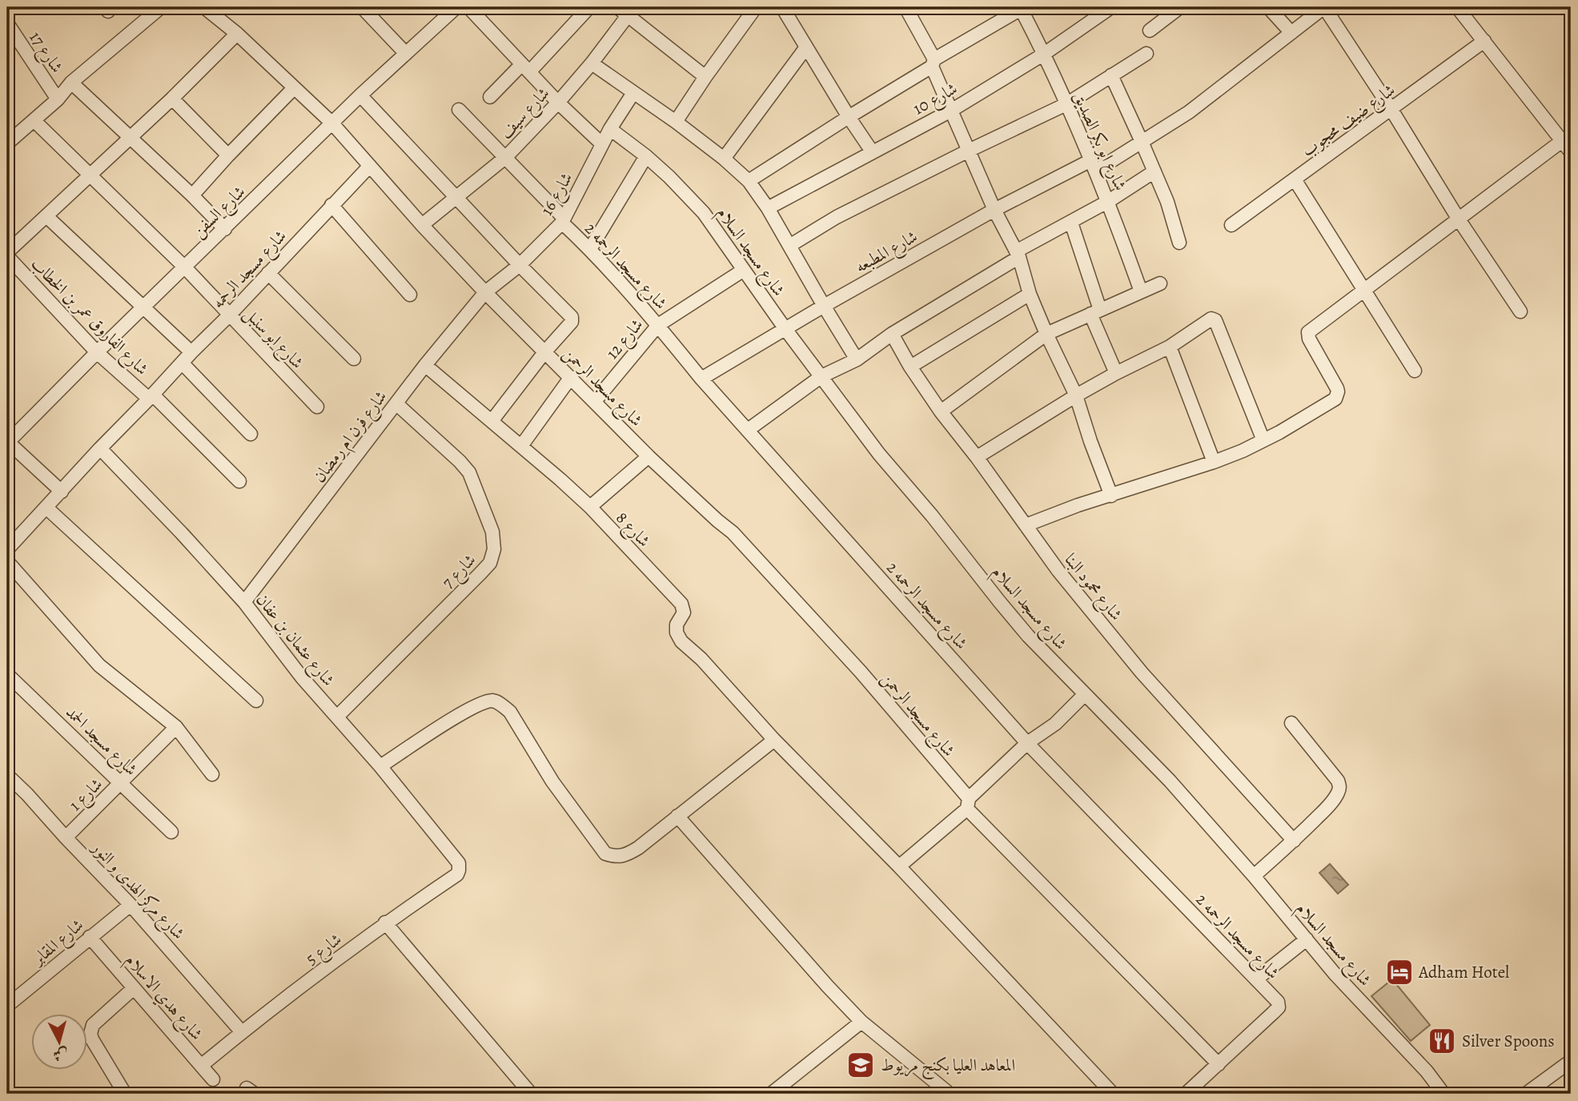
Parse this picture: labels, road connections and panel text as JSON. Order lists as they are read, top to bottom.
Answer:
{
  "streets": {
    "street": [
      "شارع 17",
      "شارع 10",
      "شارع سيف",
      "شارع ضيف محجوب",
      "شارع ابو بكر الصديق",
      "شارع 16",
      "شارع السفن",
      "شارع مسجد السلام",
      "شارع المطبعه",
      "شارع مسجد الرحمه 2",
      "شارع مسجد الرحمه",
      "شارع الفاروق عمر بن الخطاب",
      "شارع ابو سنبل",
      "شارع 12",
      "شارع مسجد الرحمن",
      "شارع فرن ام رمضان",
      "شارع 8",
      "شارع 7",
      "شارع محمود البنا",
      "شارع عثمان بن عفان",
      "شارع مسجد الحمد",
      "شارع 1",
      "شارع مركز الهدى و النور",
      "شارع المقابر",
      "شارع 5",
      "شارع هدي الاسلام"
    ]
  },
  "crossings": [
    ["شارع 10", "شارع ابو بكر الصديق"],
    ["شارع سيف", "شارع مسجد الرحمن"],
    ["شارع ابو بكر الصديق", "شارع المطبعه"],
    ["شارع 16", "شارع مسجد السلام"],
    ["شارع 16", "شارع مسجد الرحمه 2"],
    ["شارع 16", "شارع مسجد الرحمن"],
    ["شارع 16", "شارع فرن ام رمضان"],
    ["شارع السفن", "شارع الفاروق عمر بن الخطاب"],
    ["شارع السفن", "شارع ابو سنبل"],
    ["شارع السفن", "شارع مسجد الرحمن"],
    ["شارع مسجد السلام", "شارع المطبعه"],
    ["شارع مسجد السلام", "شارع 12"],
    ["شارع المطبعه", "شارع مسجد الرحمه 2"],
    ["شارع مسجد الرحمه 2", "شارع 12"],
    ["شارع مسجد الرحمه 2", "شارع مسجد الرحمن"],
    ["شارع مسجد الرحمه", "شارع الفاروق عمر بن الخطاب"],
    ["شارع مسجد الرحمه", "شارع ابو سنبل"],
    ["شارع مسجد الرحمه", "شارع مسجد الرحمن"],
    ["شارع مسجد الرحمه", "شارع عثمان بن عفان"],
    ["شارع 12", "شارع مسجد الرحمن"],
    ["شارع مسجد الرحمن", "شارع فرن ام رمضان"],
    ["شارع فرن ام رمضان", "شارع 8"],
    ["شارع فرن ام رمضان", "شارع 7"],
    ["شارع فرن ام رمضان", "شارع عثمان بن عفان"],
    ["شارع 7", "شارع عثمان بن عفان"],
    ["شارع عثمان بن عفان", "شارع 5"],
    ["شارع مسجد الحمد", "شارع 1"],
    ["شارع 1", "شارع مركز الهدى و النور"],
    ["شارع مركز الهدى و النور", "شارع المقابر"],
    ["شارع مركز الهدى و النور", "شارع 5"],
    ["شارع المقابر", "شارع هدي الاسلام"],
    ["شارع 5", "شارع هدي الاسلام"]
  ],
  "places": {
    "hotel": ["Adham Hotel"],
    "restaurant": ["Silver Spoons"],
    "school or university": ["المعاهد العليا بكنج مريوط"]
  },
  "north": "bottom"
}
